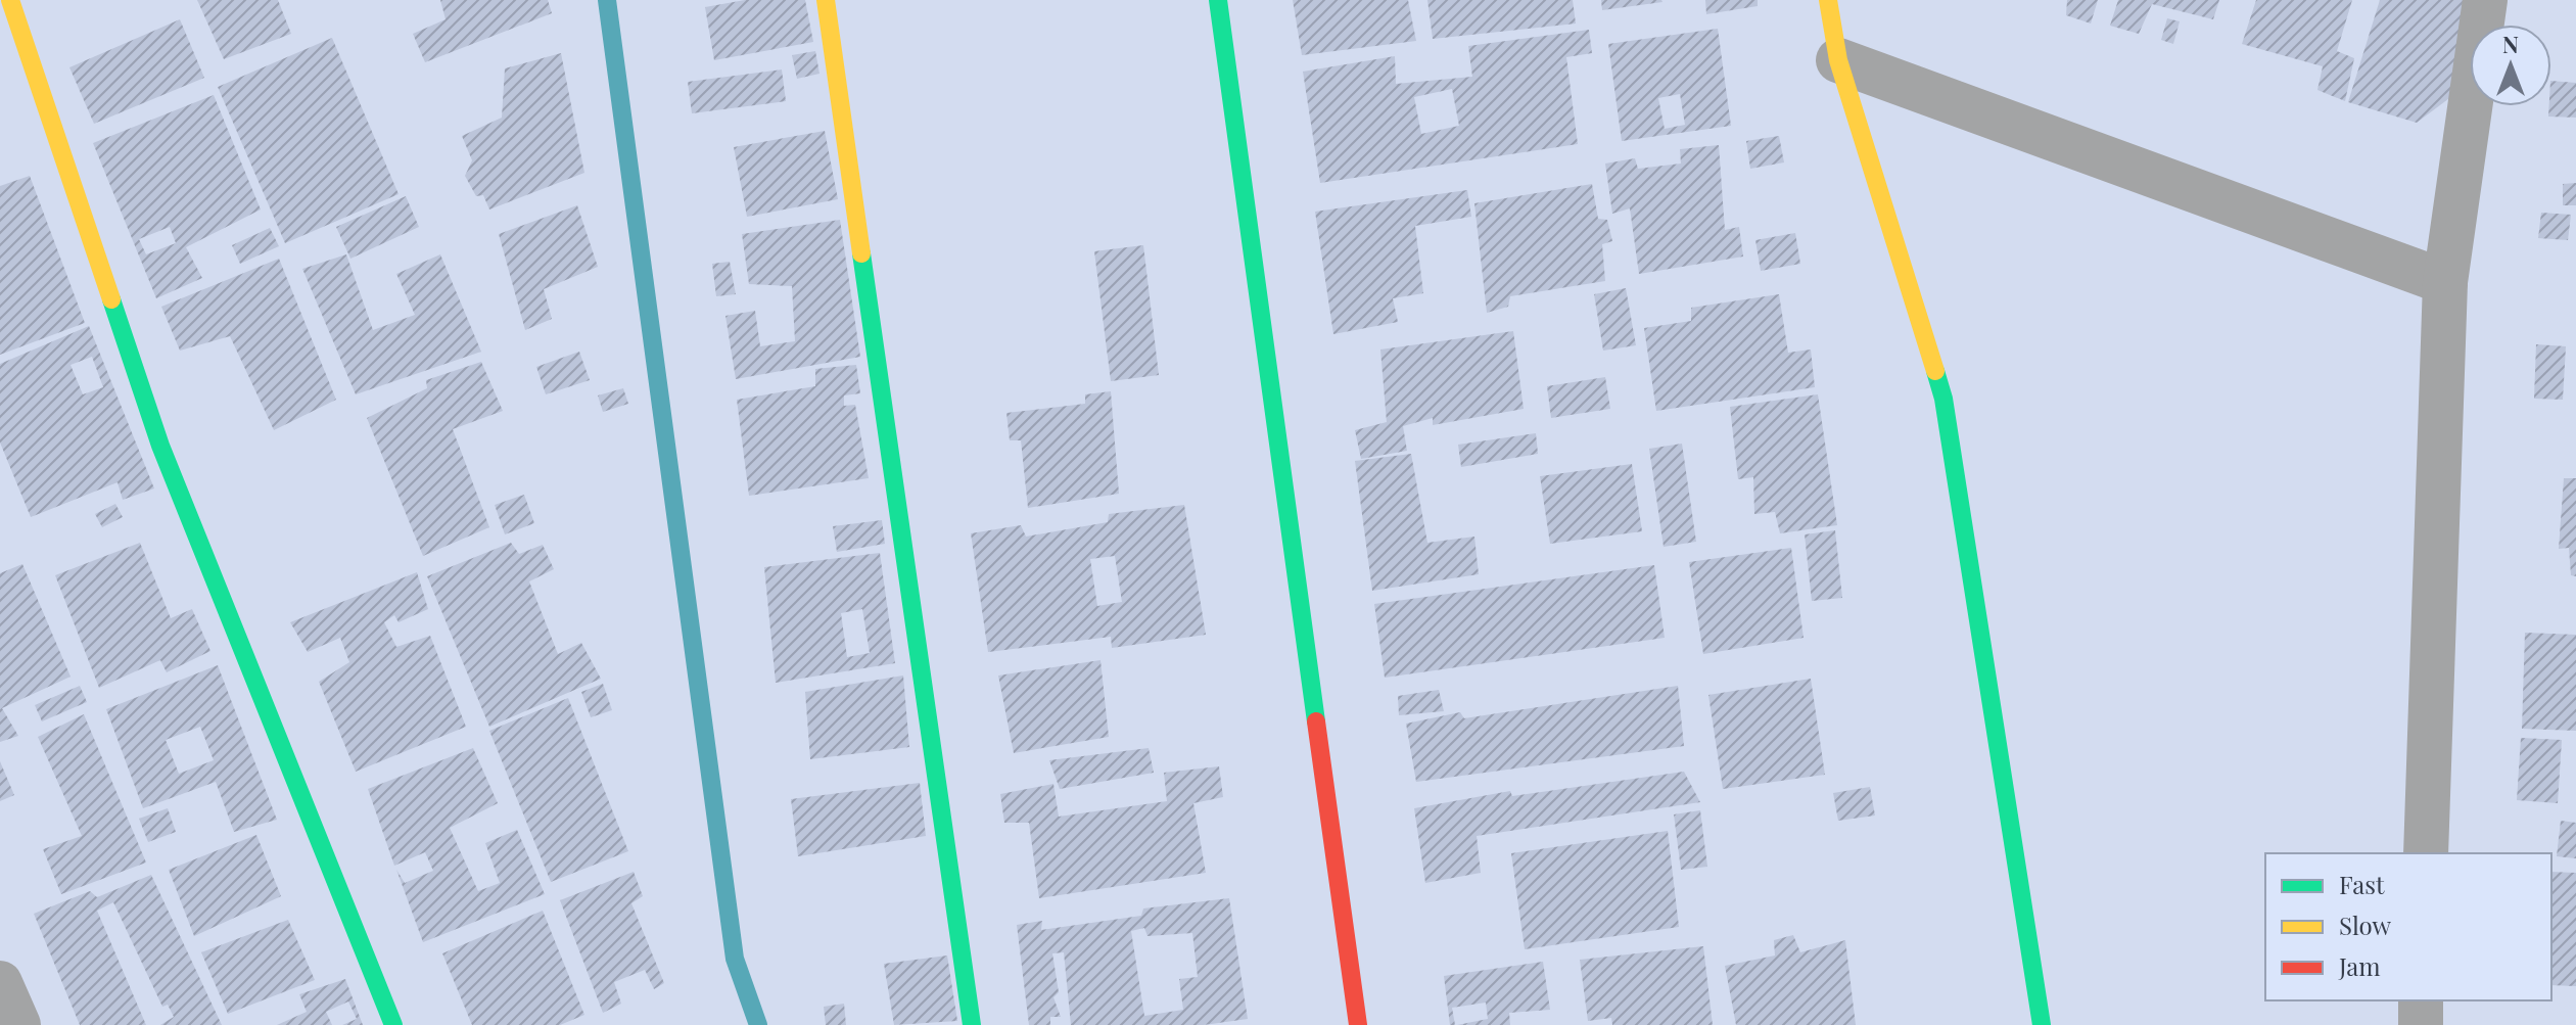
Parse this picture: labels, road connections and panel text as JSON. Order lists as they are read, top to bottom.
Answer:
{
  "legend": ["Fast", "Slow", "Jam"],
  "north": "top"
}
